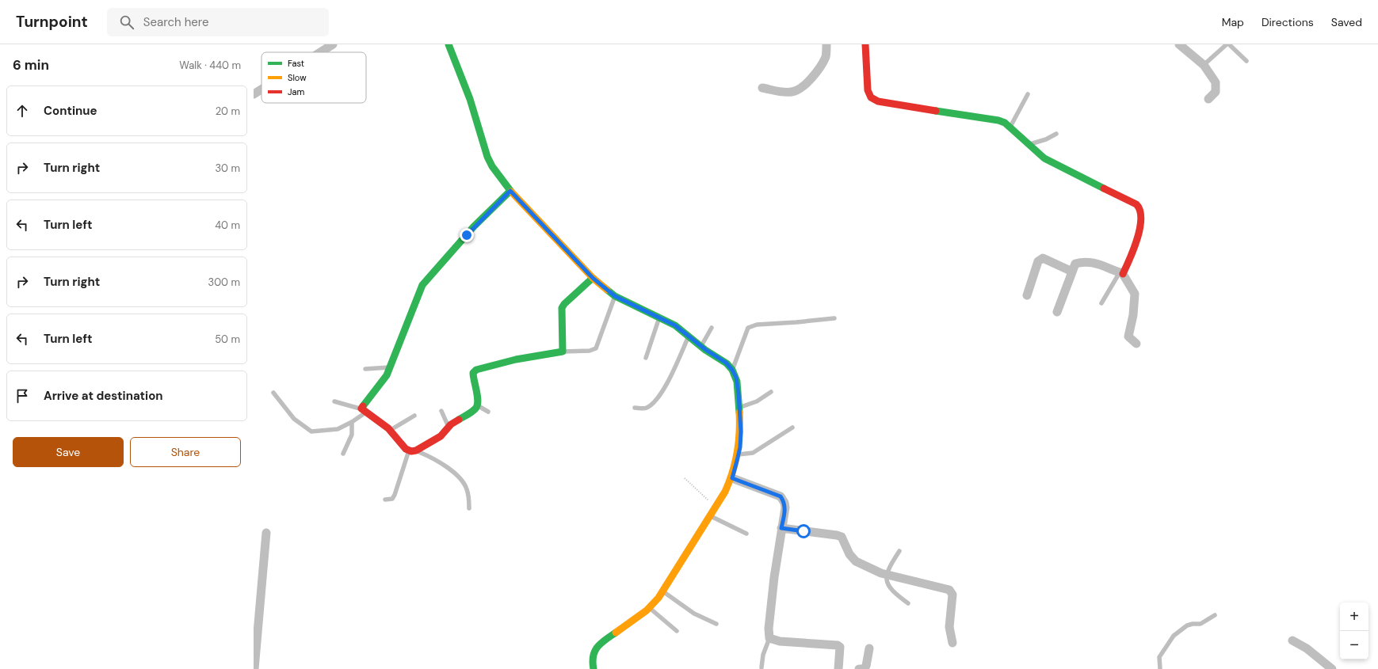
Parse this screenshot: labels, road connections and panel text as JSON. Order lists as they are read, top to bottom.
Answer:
{
  "legend": ["Fast", "Slow", "Jam"],
  "page": {
    "header": "Turnpoint",
    "search": "Search here",
    "nav": ["Map", "Directions", "Saved"],
    "heading": ["6 min", "Walk · 440 m"],
    "list": [
      ["Continue", "20 m"],
      ["Turn right", "30 m"],
      ["Turn left", "40 m"],
      ["Turn right", "300 m"],
      ["Turn left", "50 m"],
      "Arrive at destination"
    ],
    "buttons": ["Save", "Share"],
    "map_buttons": ["+", "−"]
  }
}
